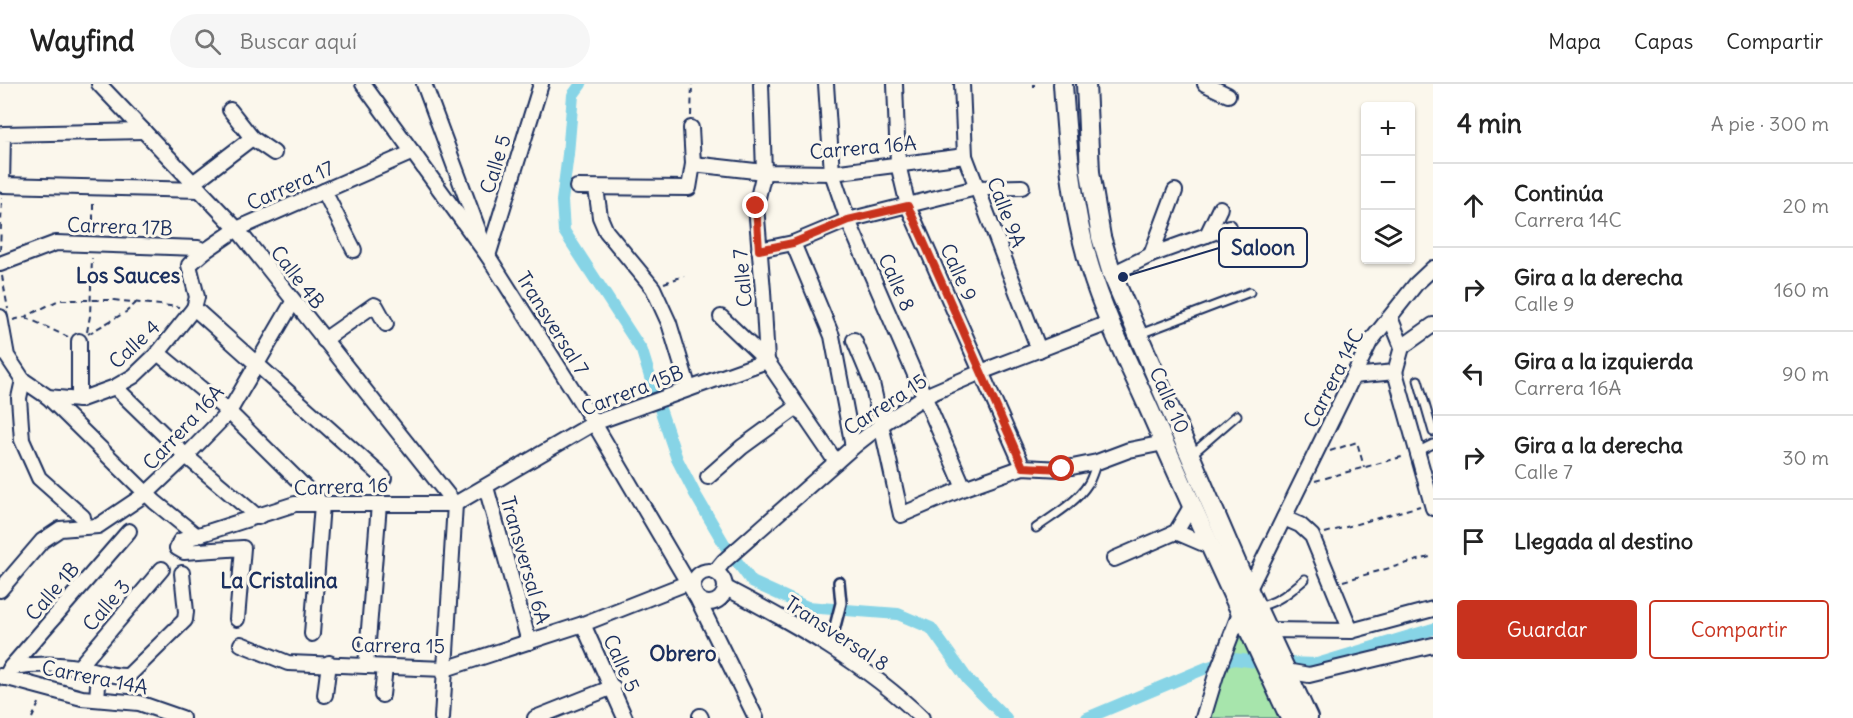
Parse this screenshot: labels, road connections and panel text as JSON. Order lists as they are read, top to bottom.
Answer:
{
  "streets": {
    "main road": ["Calle 10"],
    "street": [
      "Carrera 16A",
      "Calle 5",
      "Carrera 17",
      "Calle 9A",
      "Carrera 17B",
      "Calle 9",
      "Calle 4B",
      "Calle 7",
      "Calle 8",
      "Transversal 7",
      "Calle 4",
      "Carrera 14C",
      "Carrera 15B",
      "Carrera 15",
      "Carrera 16",
      "Transversal 6A",
      "Calle 1B",
      "Calle 3",
      "Transversal 8",
      "Carrera 14A"
    ]
  },
  "crossings": [
    ["Carrera 16A", "Calle 9A"],
    ["Carrera 16A", "Calle 9"],
    ["Carrera 16A", "Calle 4B"],
    ["Carrera 16A", "Calle 7"],
    ["Carrera 16A", "Calle 8"],
    ["Calle 5", "Transversal 7"],
    ["Calle 5", "Carrera 15"],
    ["Carrera 17", "Carrera 17B"],
    ["Carrera 17", "Calle 4B"],
    ["Carrera 17", "Transversal 7"],
    ["Carrera 17", "Calle 4"],
    ["Calle 9A", "Carrera 15"],
    ["Carrera 17B", "Calle 4B"],
    ["Calle 9", "Carrera 15"],
    ["Calle 4B", "Carrera 15B"],
    ["Calle 4B", "Carrera 16"],
    ["Calle 7", "Carrera 15B"],
    ["Calle 8", "Carrera 15"],
    ["Transversal 7", "Carrera 15B"],
    ["Transversal 7", "Carrera 15"],
    ["Transversal 7", "Transversal 8"],
    ["Carrera 14C", "Calle 10"],
    ["Carrera 15B", "Carrera 16"],
    ["Carrera 15B", "Transversal 6A"],
    ["Calle 10", "Carrera 15"],
    ["Carrera 15", "Transversal 6A"],
    ["Carrera 15", "Transversal 8"],
    ["Calle 1B", "Carrera 14A"]
  ],
  "districts": ["Los Sauces", "La Cristalina", "Obrero"],
  "places": ["Saloon"],
  "page": {
    "header": "Wayfind",
    "search": "Buscar aquí",
    "nav": ["Mapa", "Capas", "Compartir"],
    "heading": ["4 min", "A pie · 300 m"],
    "map_buttons": ["+", "−"],
    "list": [
      ["Continúa", "Carrera 14C", "20 m"],
      ["Gira a la derecha", "Calle 9", "160 m"],
      ["Gira a la izquierda", "Carrera 16A", "90 m"],
      ["Gira a la derecha", "Calle 7", "30 m"],
      "Llegada al destino"
    ],
    "buttons": ["Guardar", "Compartir"]
  }
}
